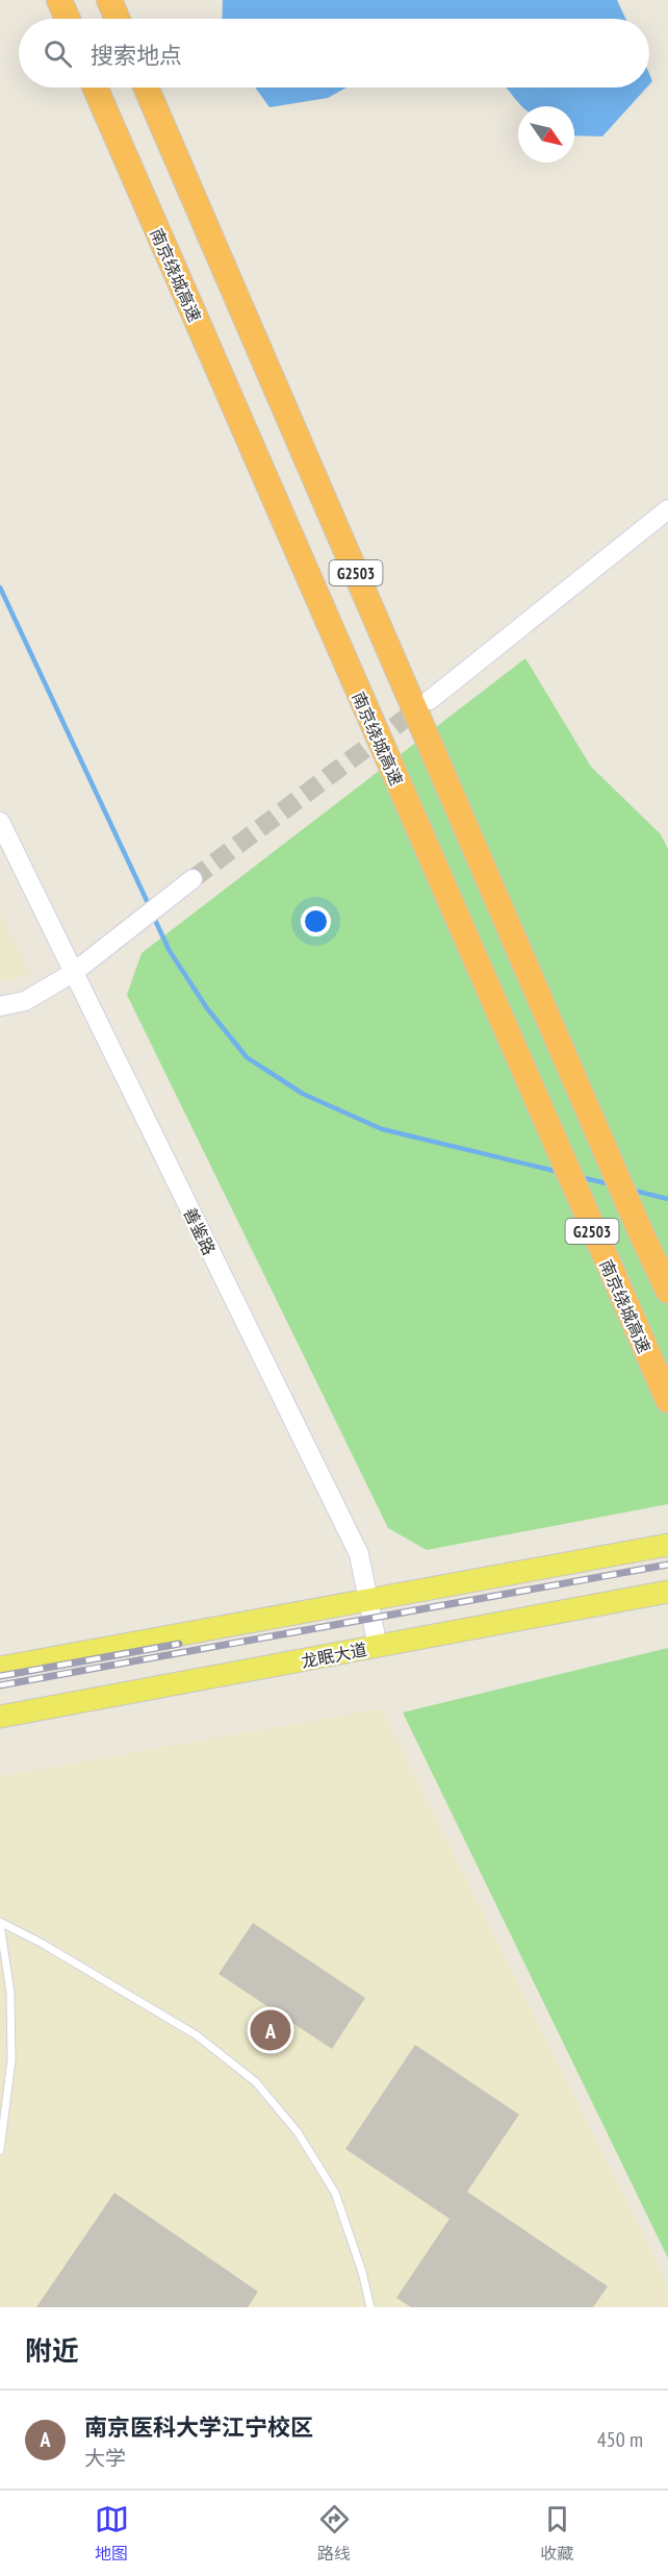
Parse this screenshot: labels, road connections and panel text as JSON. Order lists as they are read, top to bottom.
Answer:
{
  "streets": {
    "highway": ["南京绕城高速", "G2503"],
    "main road": ["龙眠大道"],
    "street": ["善鉴路"]
  },
  "crossings": [
    ["善鉴路", "龙眠大道"]
  ],
  "north": "bottom right",
  "page": {
    "search": "搜索地点",
    "pins": "A",
    "heading": "附近",
    "list": [
      {
        "mark": "A",
        "name": "南京医科大学江宁校区",
        "note": "大学",
        "value": "450 m"
      }
    ],
    "nav": ["地图", "路线", "收藏"]
  }
}
